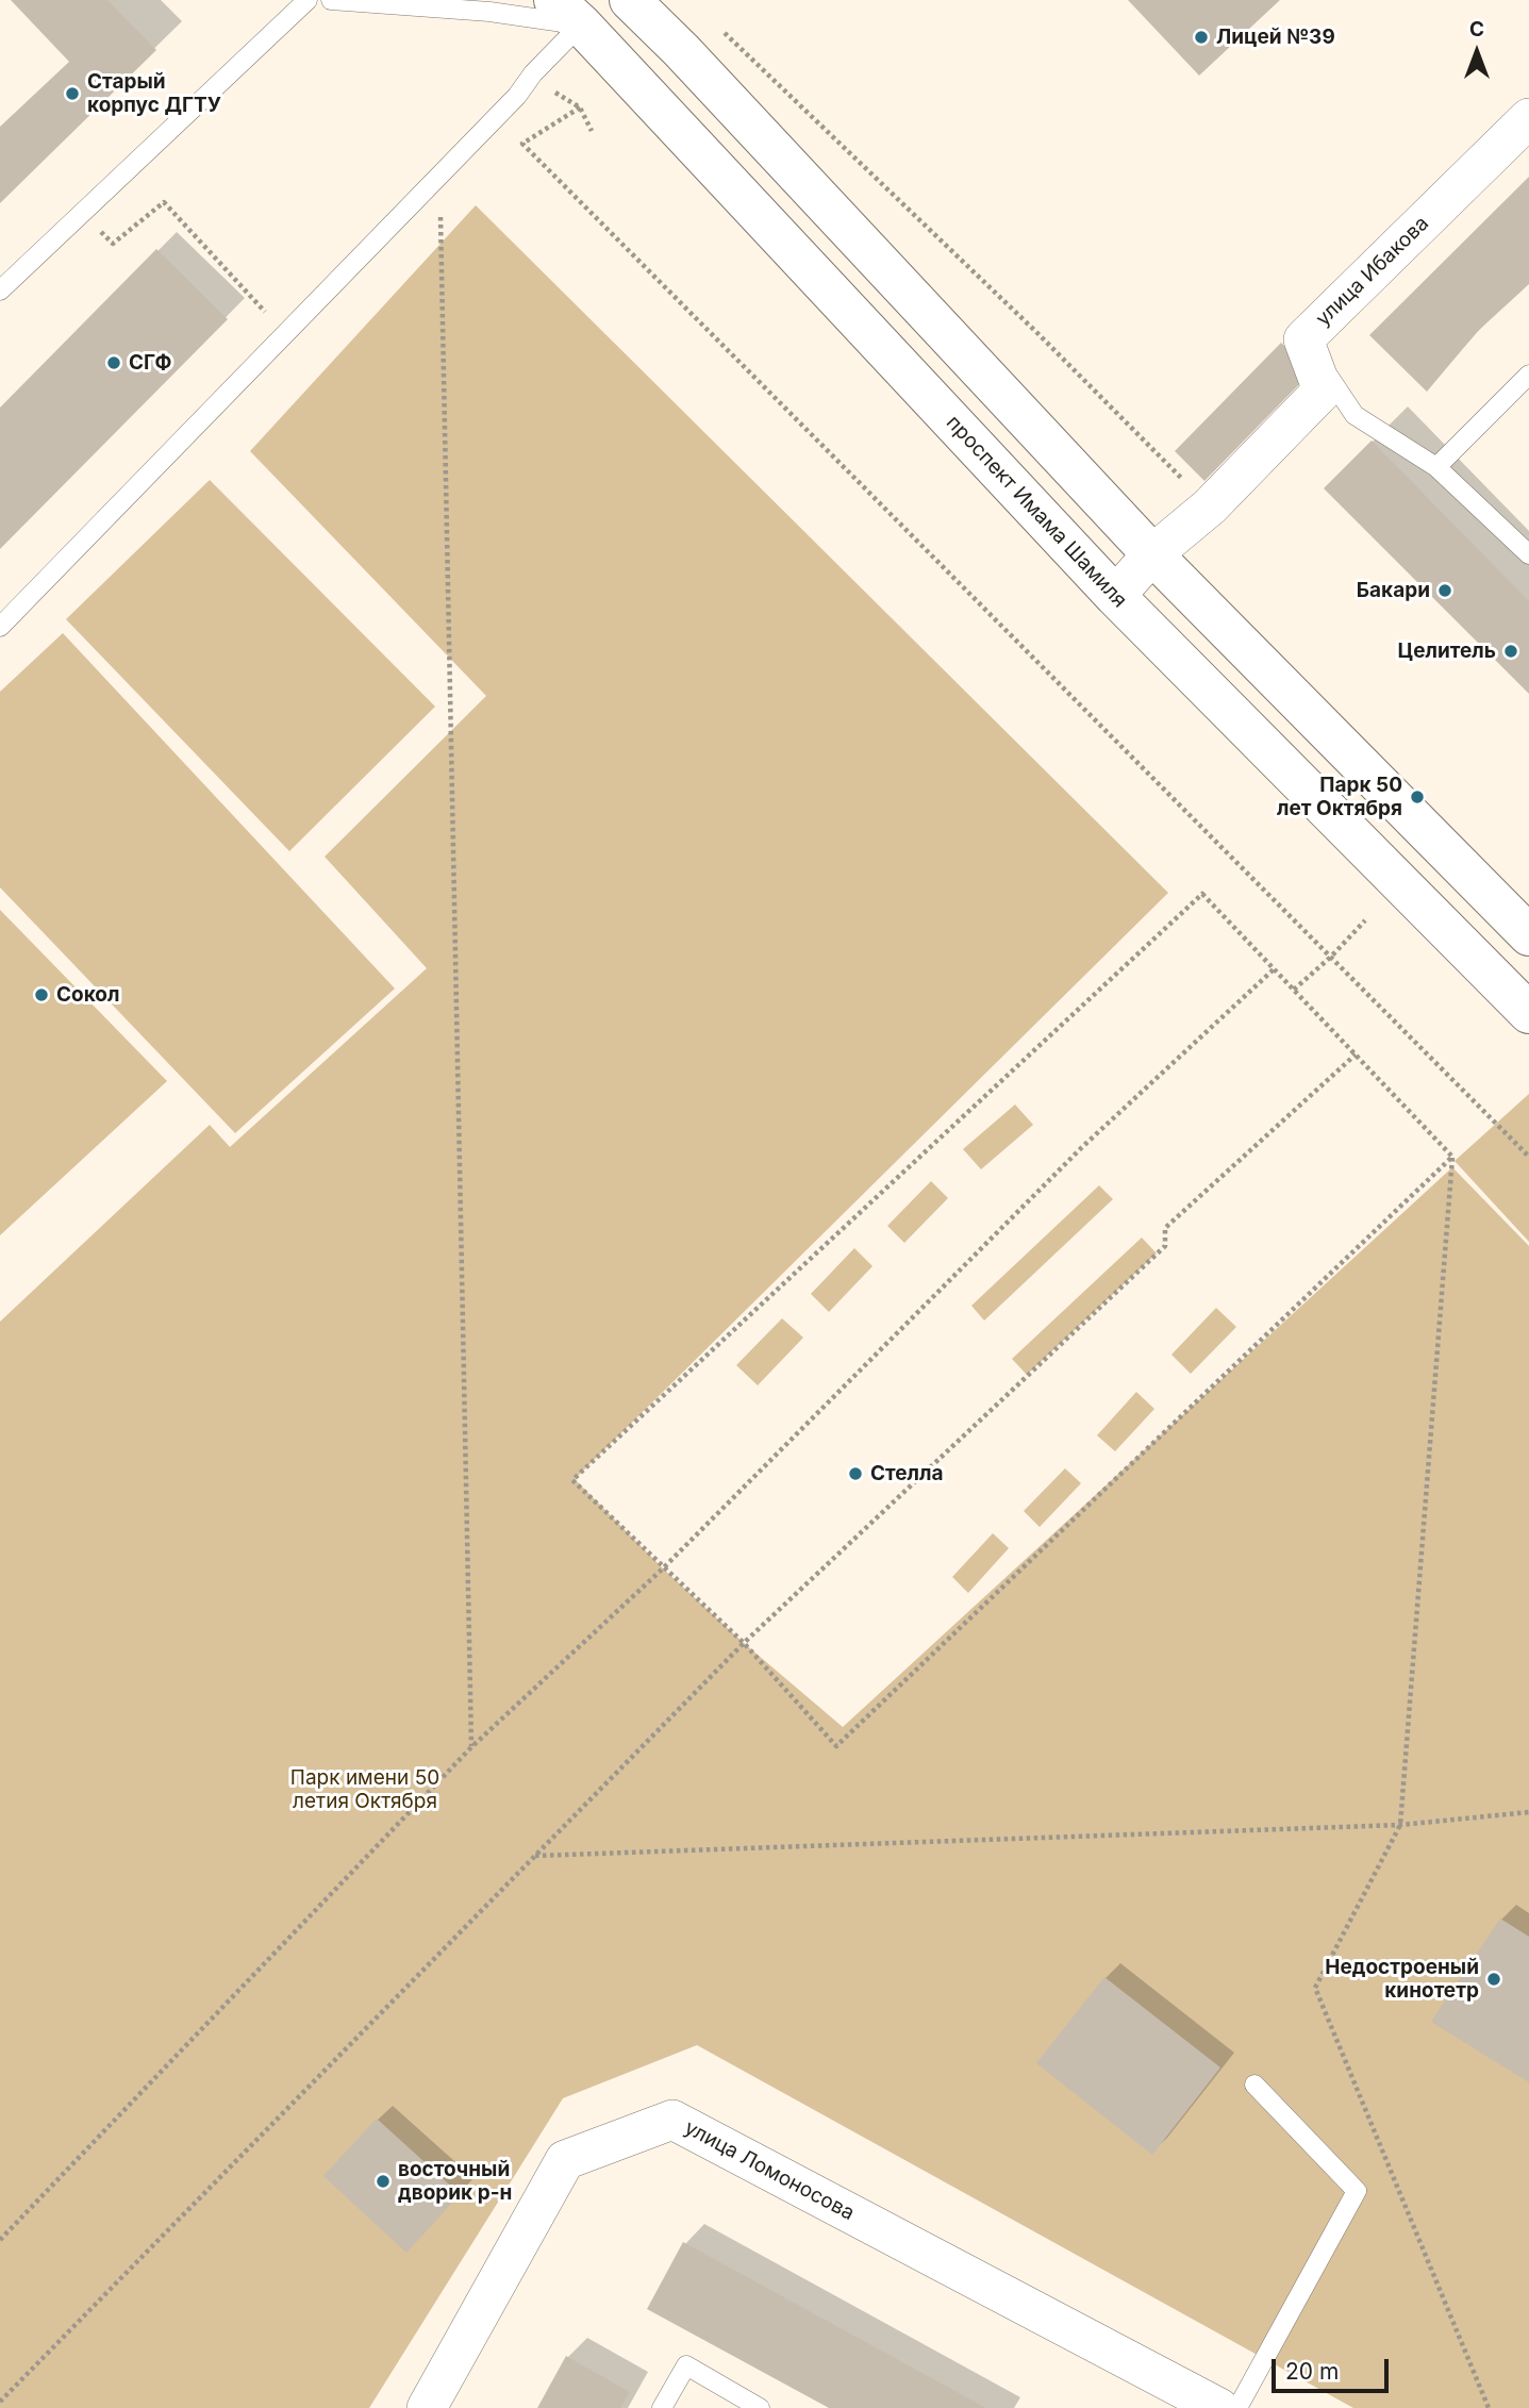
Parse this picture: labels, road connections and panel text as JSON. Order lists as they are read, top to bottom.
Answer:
{
  "streets": {
    "main road": ["проспект Имама Шамиля"],
    "street": ["улица Ибакова", "улица Ломоносова"]
  },
  "crossings": [
    ["улица Ибакова", "проспект Имама Шамиля"]
  ],
  "parks": ["Парк имени 50 летия Октября"],
  "places": [
    "Лицей №39",
    "Старый корпус ДГТУ",
    "СГФ",
    "Бакари",
    "Целитель",
    "Парк 50 лет Октября",
    "Сокол",
    "Стелла",
    "Недостроеный кинотетр",
    "восточный дворик р-н"
  ],
  "scale_bar": "20 m",
  "north": "top"
}
